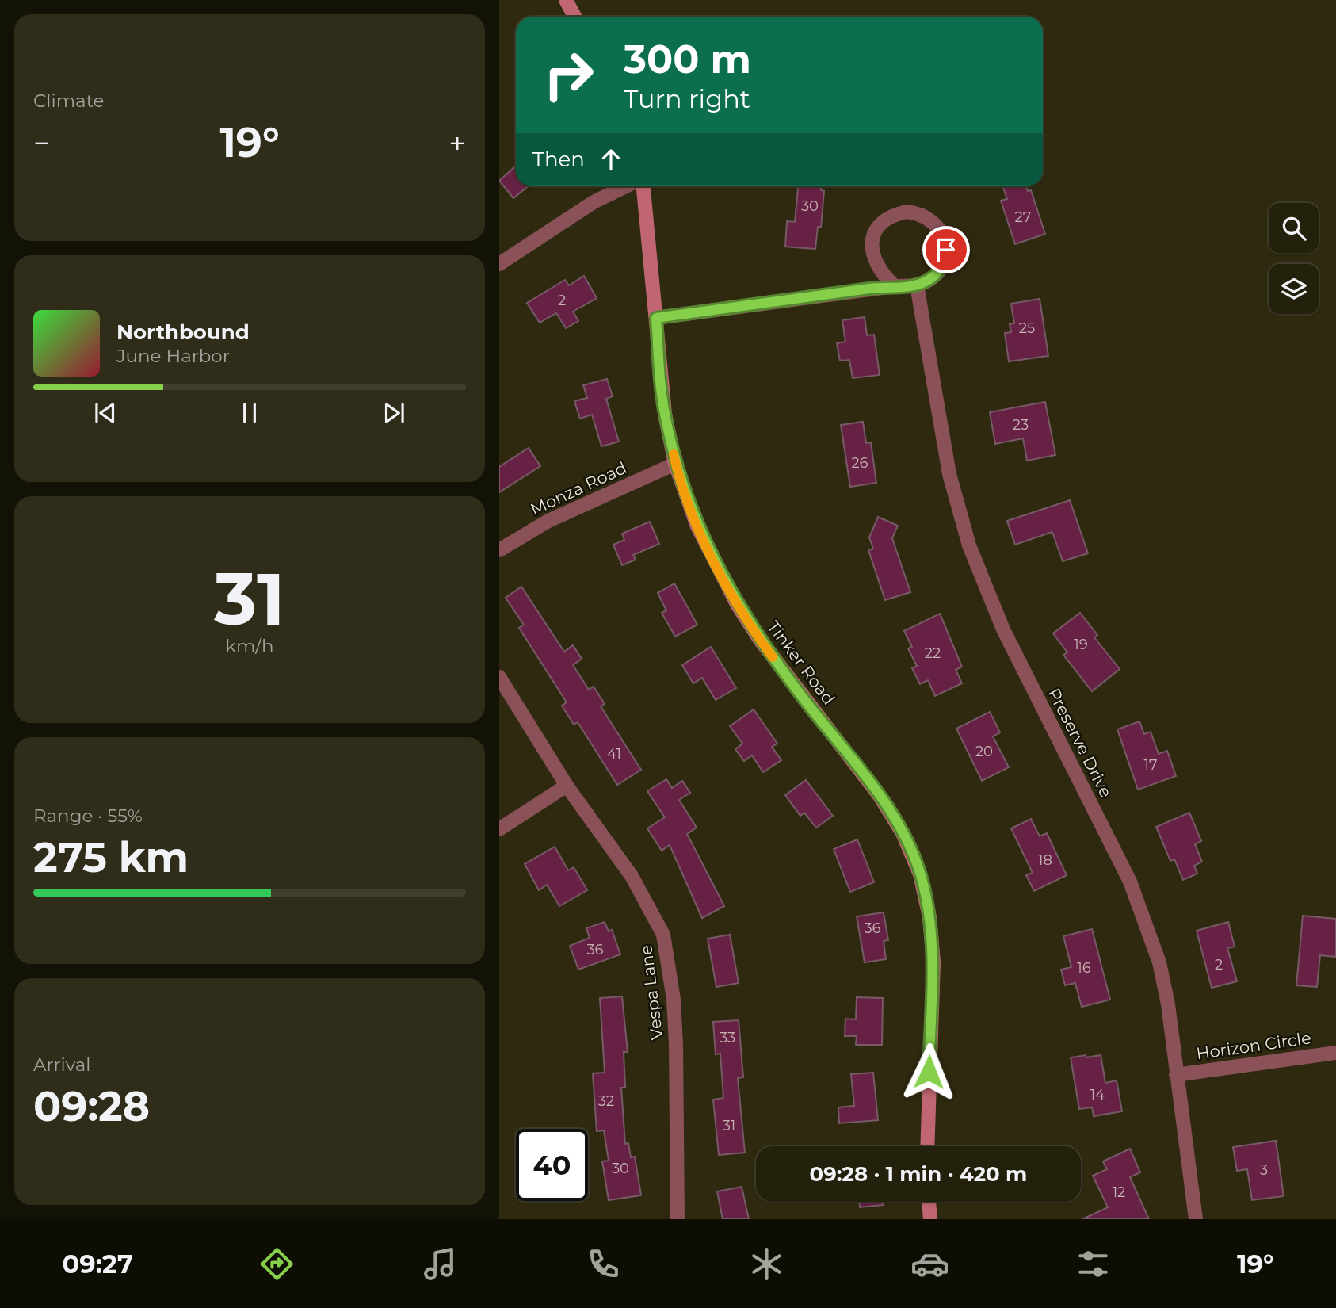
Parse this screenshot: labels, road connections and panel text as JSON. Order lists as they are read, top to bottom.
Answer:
{
  "streets": {
    "street": [
      "Monza Road",
      "Tinker Road",
      "Preserve Drive",
      "Vespa Lane",
      "Horizon Circle"
    ]
  },
  "crossings": [
    ["Monza Road", "Tinker Road"],
    ["Preserve Drive", "Horizon Circle"]
  ],
  "house_numbers": [
    "30",
    "27",
    "2",
    "25",
    "23",
    "26",
    "19",
    "22",
    "20",
    "41",
    "17",
    "18",
    "36",
    "36",
    "2",
    "16",
    "33",
    "14",
    "32",
    "31",
    "30",
    "3",
    "12"
  ],
  "page": {
    "tile": [
      "Climate",
      ["31", "km/h"],
      ["Range · 55%", "275 km"],
      ["Arrival", "09:28"]
    ],
    "turn": ["300 m", "Turn right"],
    "heat": ["−", "19°", "+"],
    "then": "Then",
    "song": ["Northbound", "June Harbor"],
    "limit": "40",
    "trip": "09:28 · 1 min · 420 m",
    "tabs": ["09:27", "19°"]
  }
}
